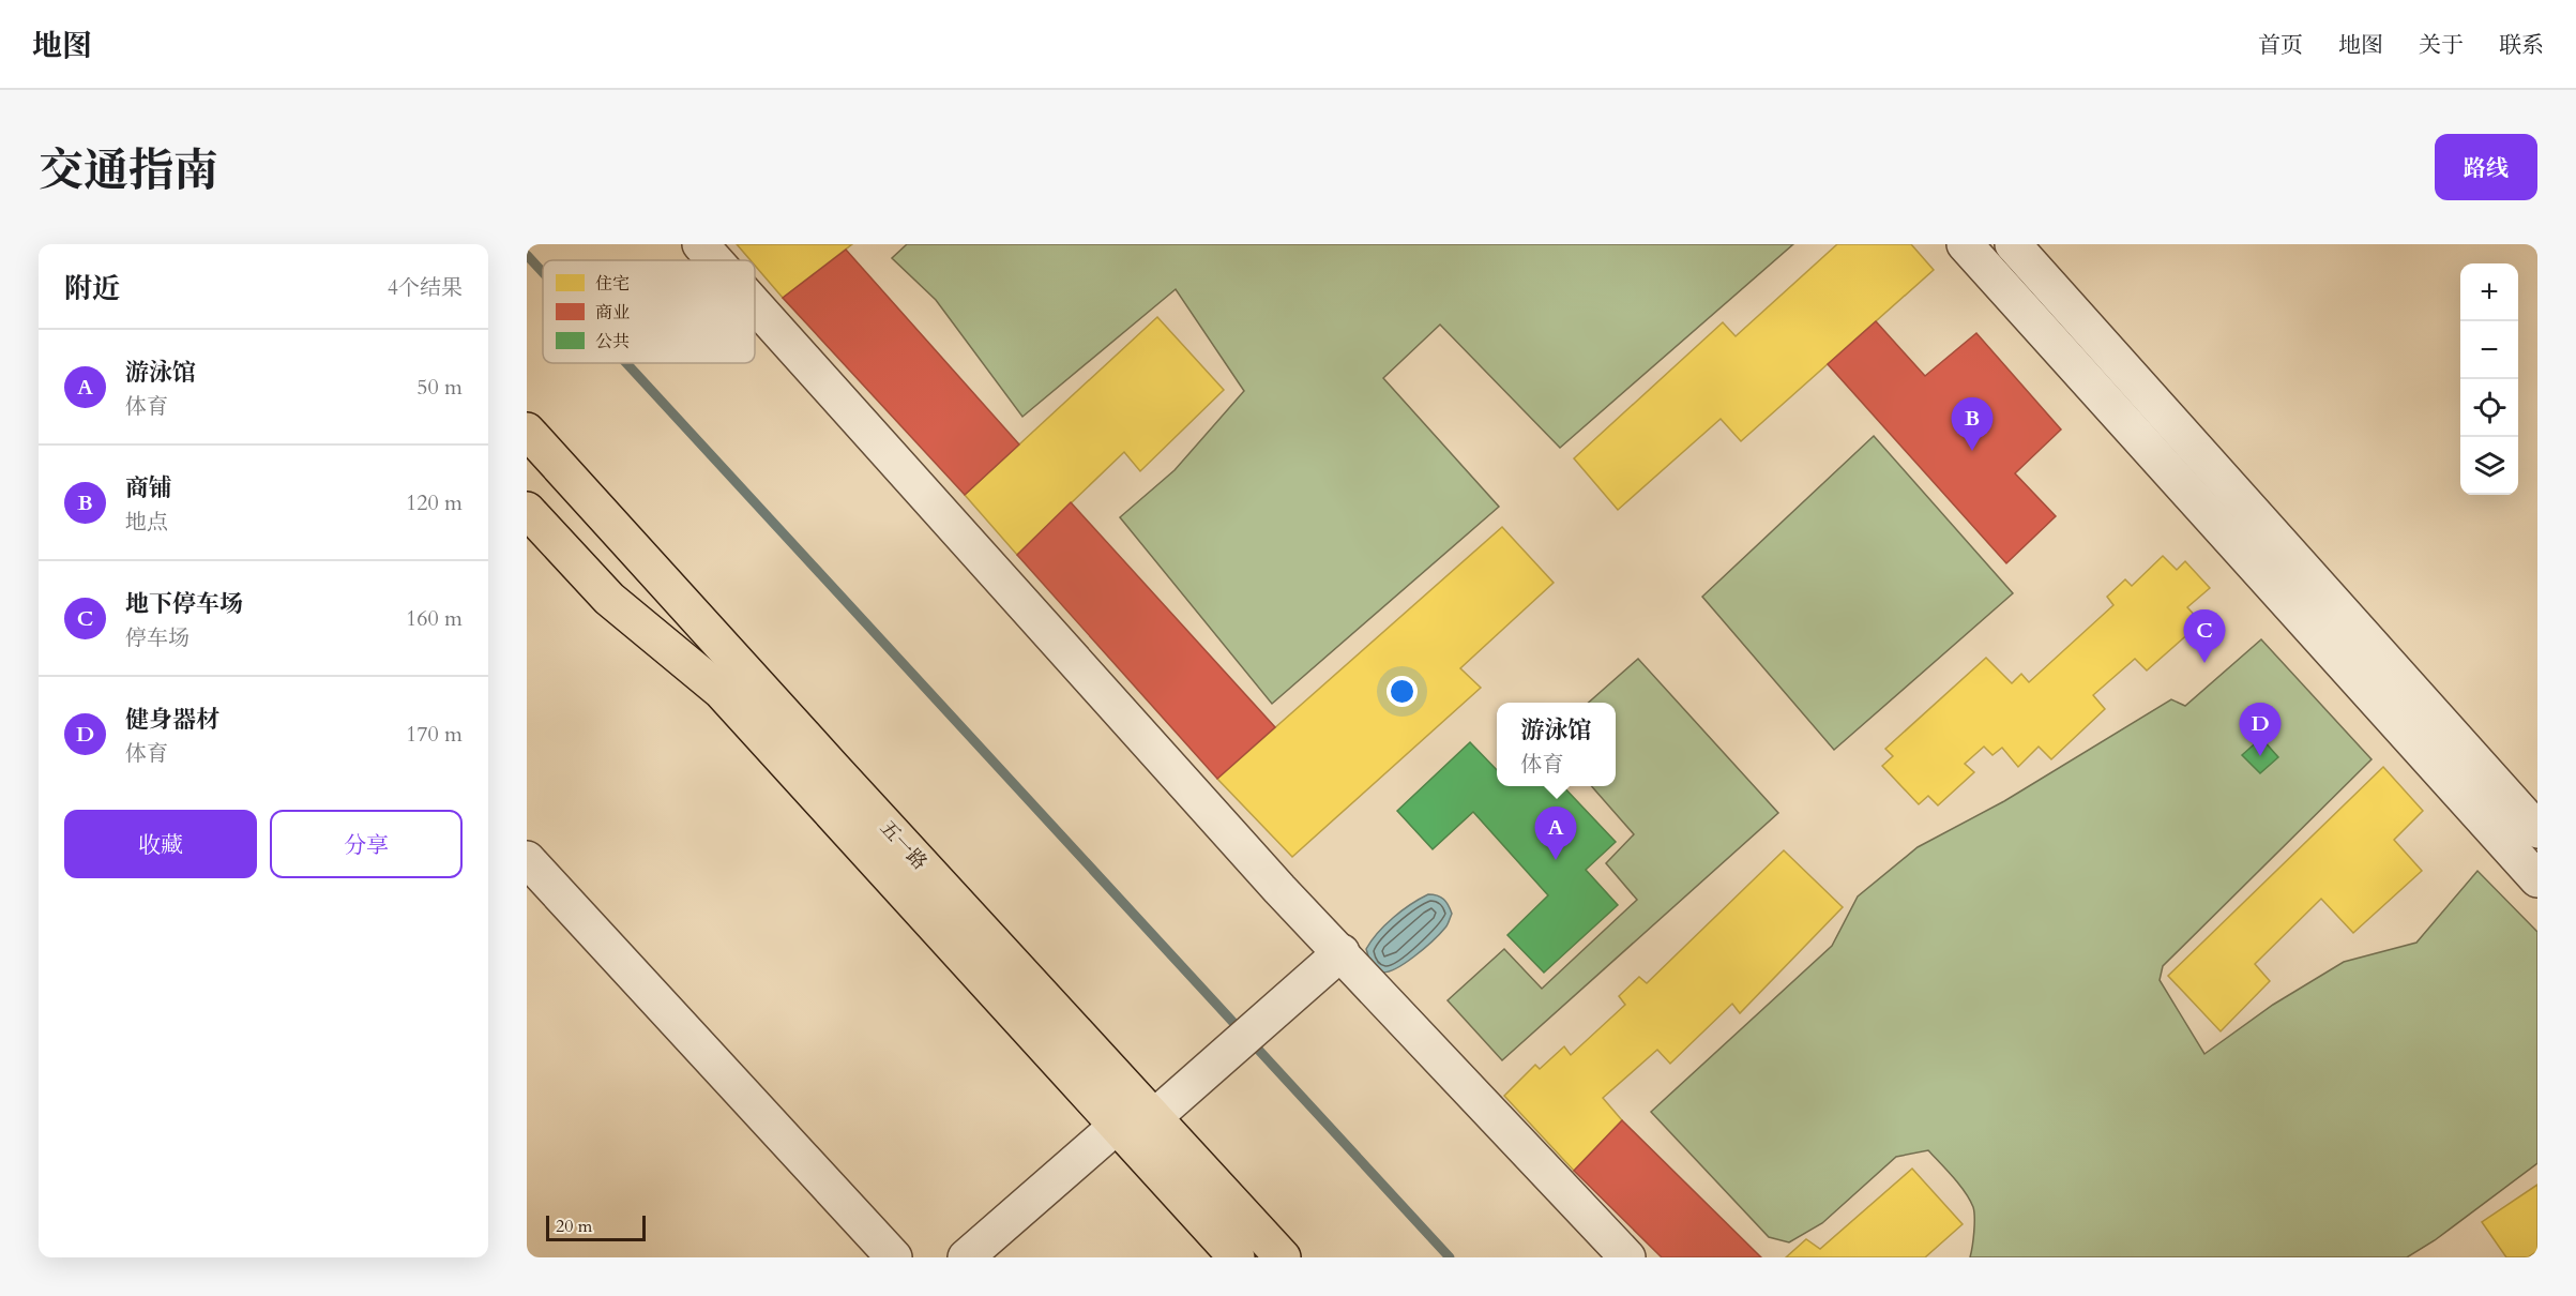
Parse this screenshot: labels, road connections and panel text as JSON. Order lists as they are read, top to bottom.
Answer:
{
  "streets": {
    "highway": ["五一路"]
  },
  "legend": ["住宅", "商业", "公共"],
  "scale_bar": "20 m",
  "page": {
    "header": "地图",
    "nav": [
      "首页",
      "地图",
      "关于",
      "联系"
    ],
    "title": "交通指南",
    "buttons": [
      "路线",
      ["收藏", "分享"]
    ],
    "heading": ["附近", "4个结果"],
    "map_buttons": ["+", "−"],
    "list": [
      {
        "mark": "A",
        "name": "游泳馆",
        "note": "体育",
        "value": "50 m"
      },
      {
        "mark": "B",
        "name": "商铺",
        "note": "地点",
        "value": "120 m"
      },
      {
        "mark": "C",
        "name": "地下停车场",
        "note": "停车场",
        "value": "160 m"
      },
      {
        "mark": "D",
        "name": "健身器材",
        "note": "体育",
        "value": "170 m"
      }
    ],
    "pins": [
      "B",
      "C",
      "D",
      "A"
    ],
    "popup": ["游泳馆", "体育"],
    "scale": "20 m"
  }
}
